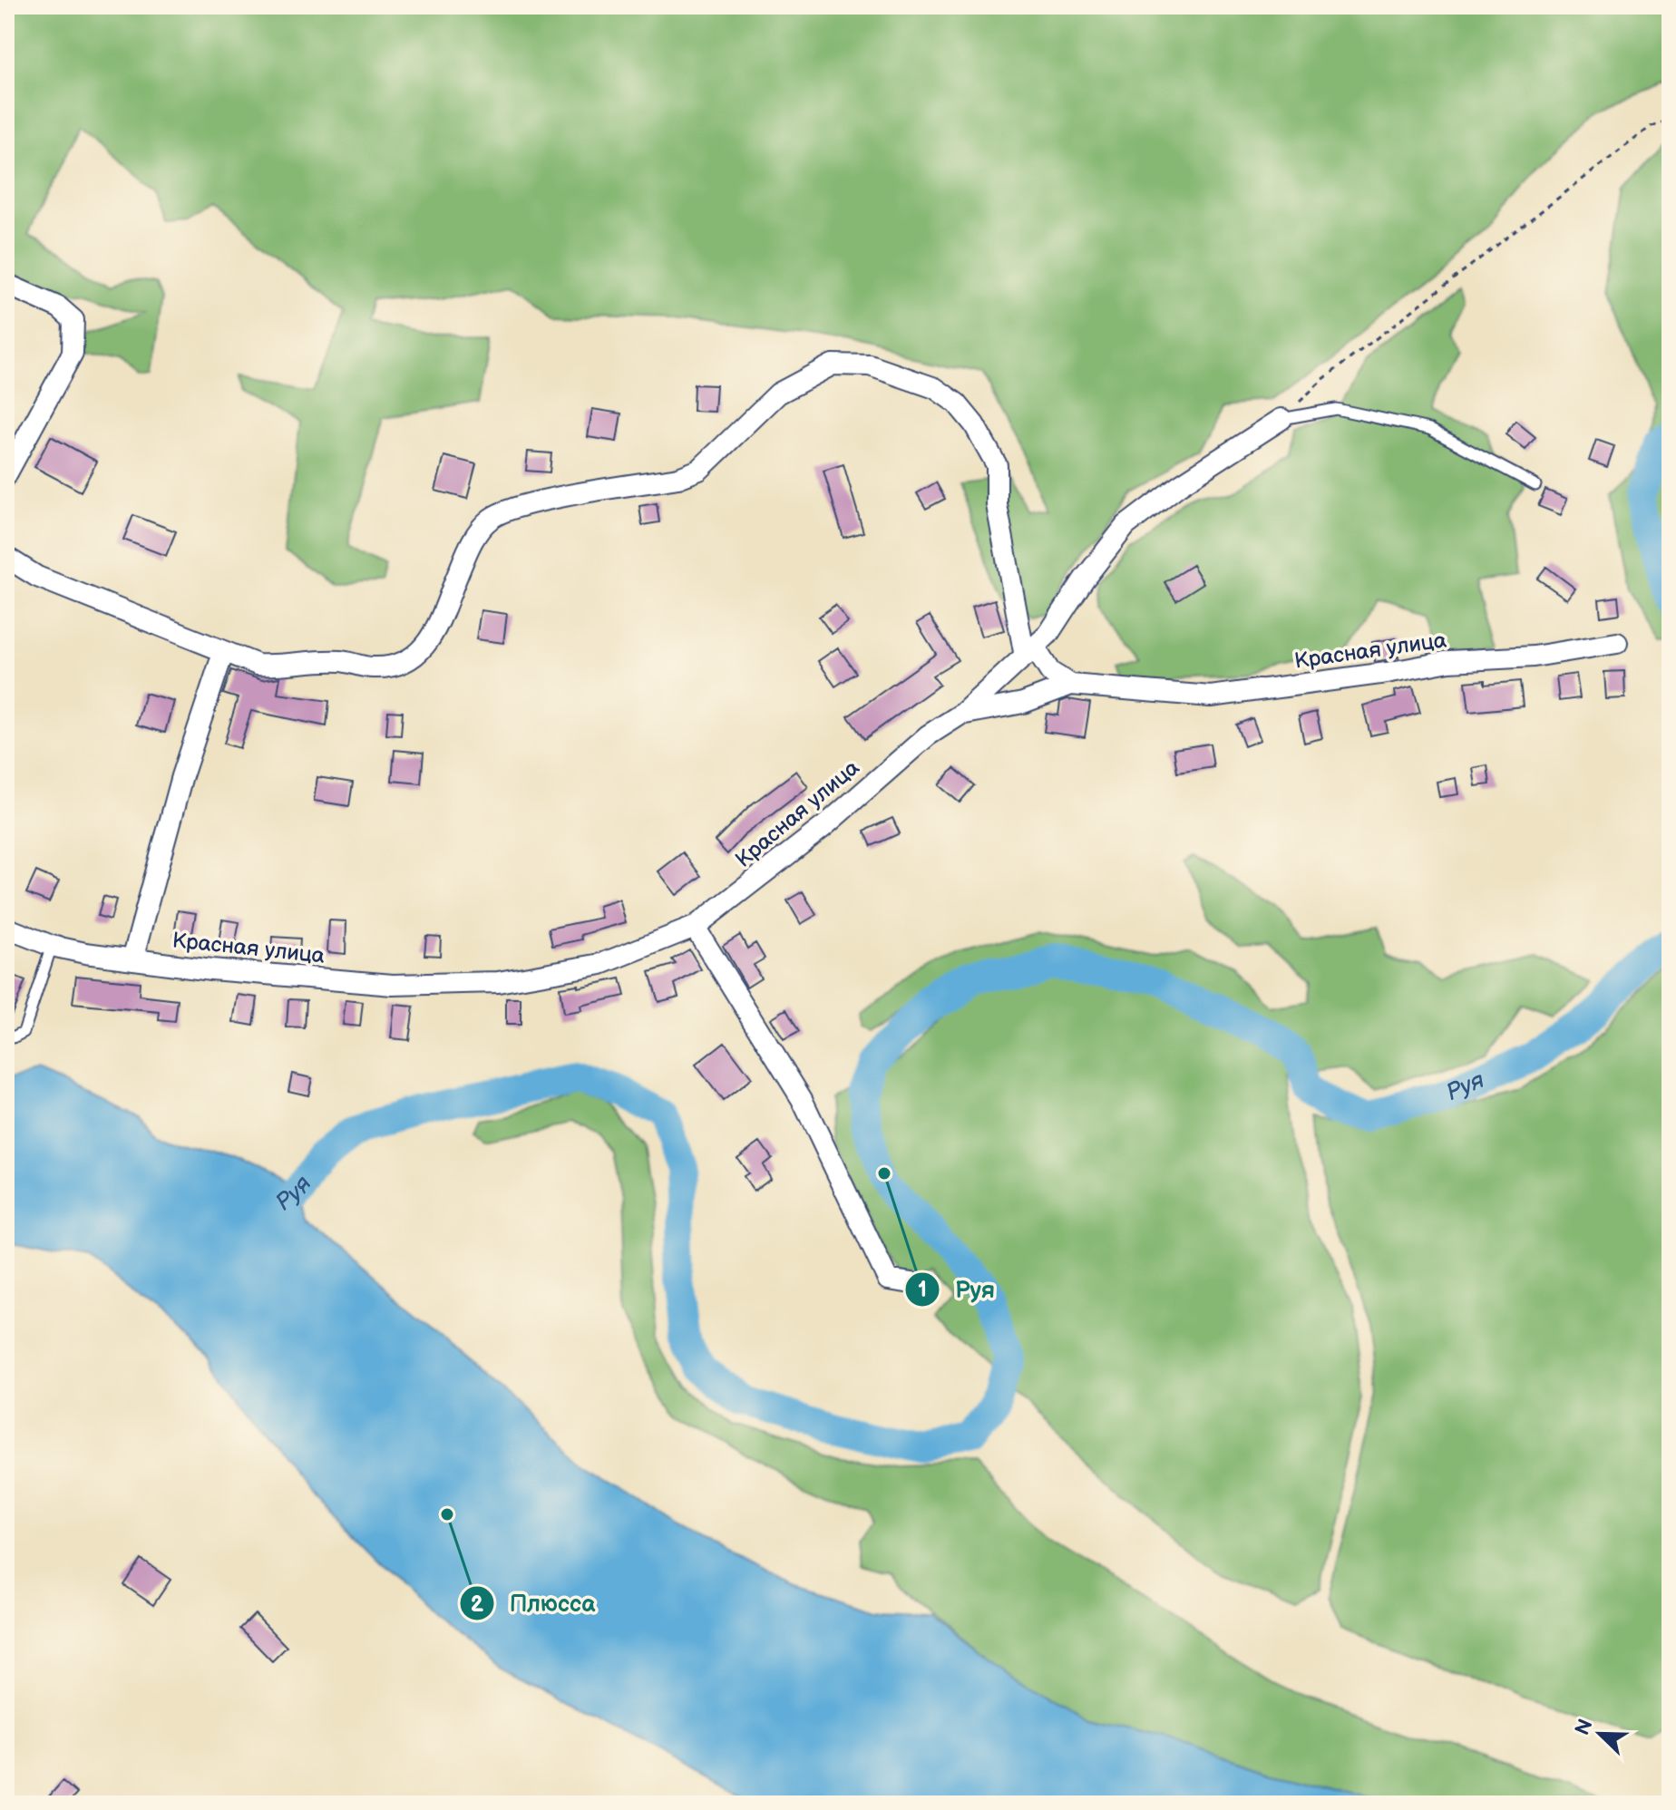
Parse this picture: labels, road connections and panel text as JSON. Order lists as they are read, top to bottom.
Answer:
{
  "streets": {
    "street": ["Красная улица"]
  },
  "water": ["Руя"],
  "places": ["Руя", "Плюсса"],
  "north": "top left"
}
